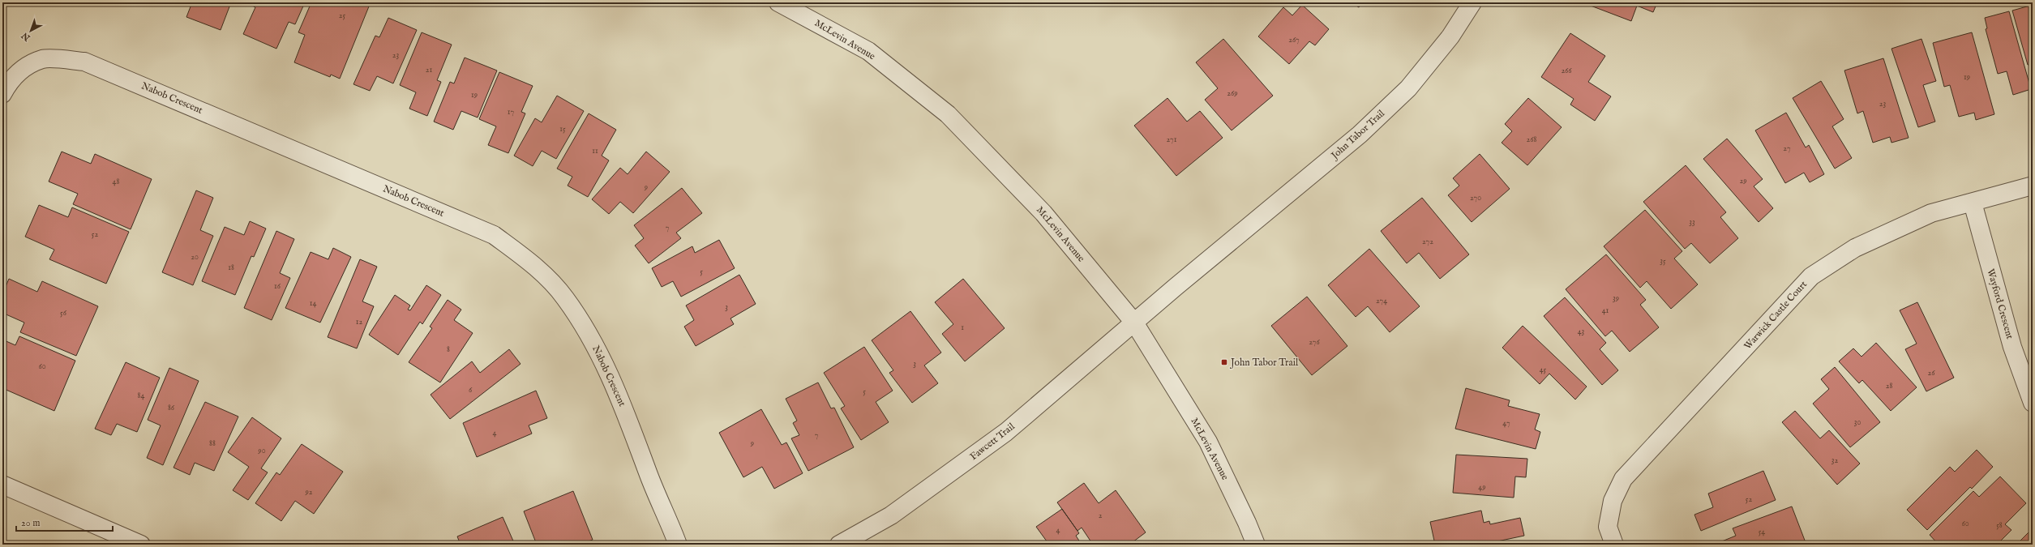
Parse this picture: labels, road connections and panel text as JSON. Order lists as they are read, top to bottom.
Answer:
{
  "streets": {
    "street": [
      "McLevin Avenue",
      "Nabob Crescent",
      "John Tabor Trail",
      "Wayford Crescent",
      "Warwick Castle Court",
      "Fawcett Trail"
    ]
  },
  "crossings": [
    ["McLevin Avenue", "John Tabor Trail"],
    ["McLevin Avenue", "Fawcett Trail"],
    ["John Tabor Trail", "Fawcett Trail"],
    ["Wayford Crescent", "Warwick Castle Court"]
  ],
  "places": {
    "transit": ["John Tabor Trail"]
  },
  "house_numbers": [
    "25",
    "267",
    "23",
    "21",
    "266",
    "19",
    "269",
    "19",
    "23",
    "17",
    "15",
    "271",
    "268",
    "27",
    "11",
    "29",
    "48",
    "9",
    "270",
    "33",
    "7",
    "52",
    "272",
    "20",
    "35",
    "18",
    "5",
    "16",
    "39",
    "274",
    "14",
    "3",
    "41",
    "56",
    "12",
    "1",
    "43",
    "276",
    "8",
    "3",
    "60",
    "45",
    "26",
    "28",
    "6",
    "5",
    "84",
    "86",
    "30",
    "47",
    "4",
    "7",
    "88",
    "9",
    "90",
    "32",
    "49",
    "92",
    "52",
    "2",
    "60",
    "58",
    "4",
    "54"
  ],
  "scale_bar": "20 m",
  "north": "bottom left"
}
